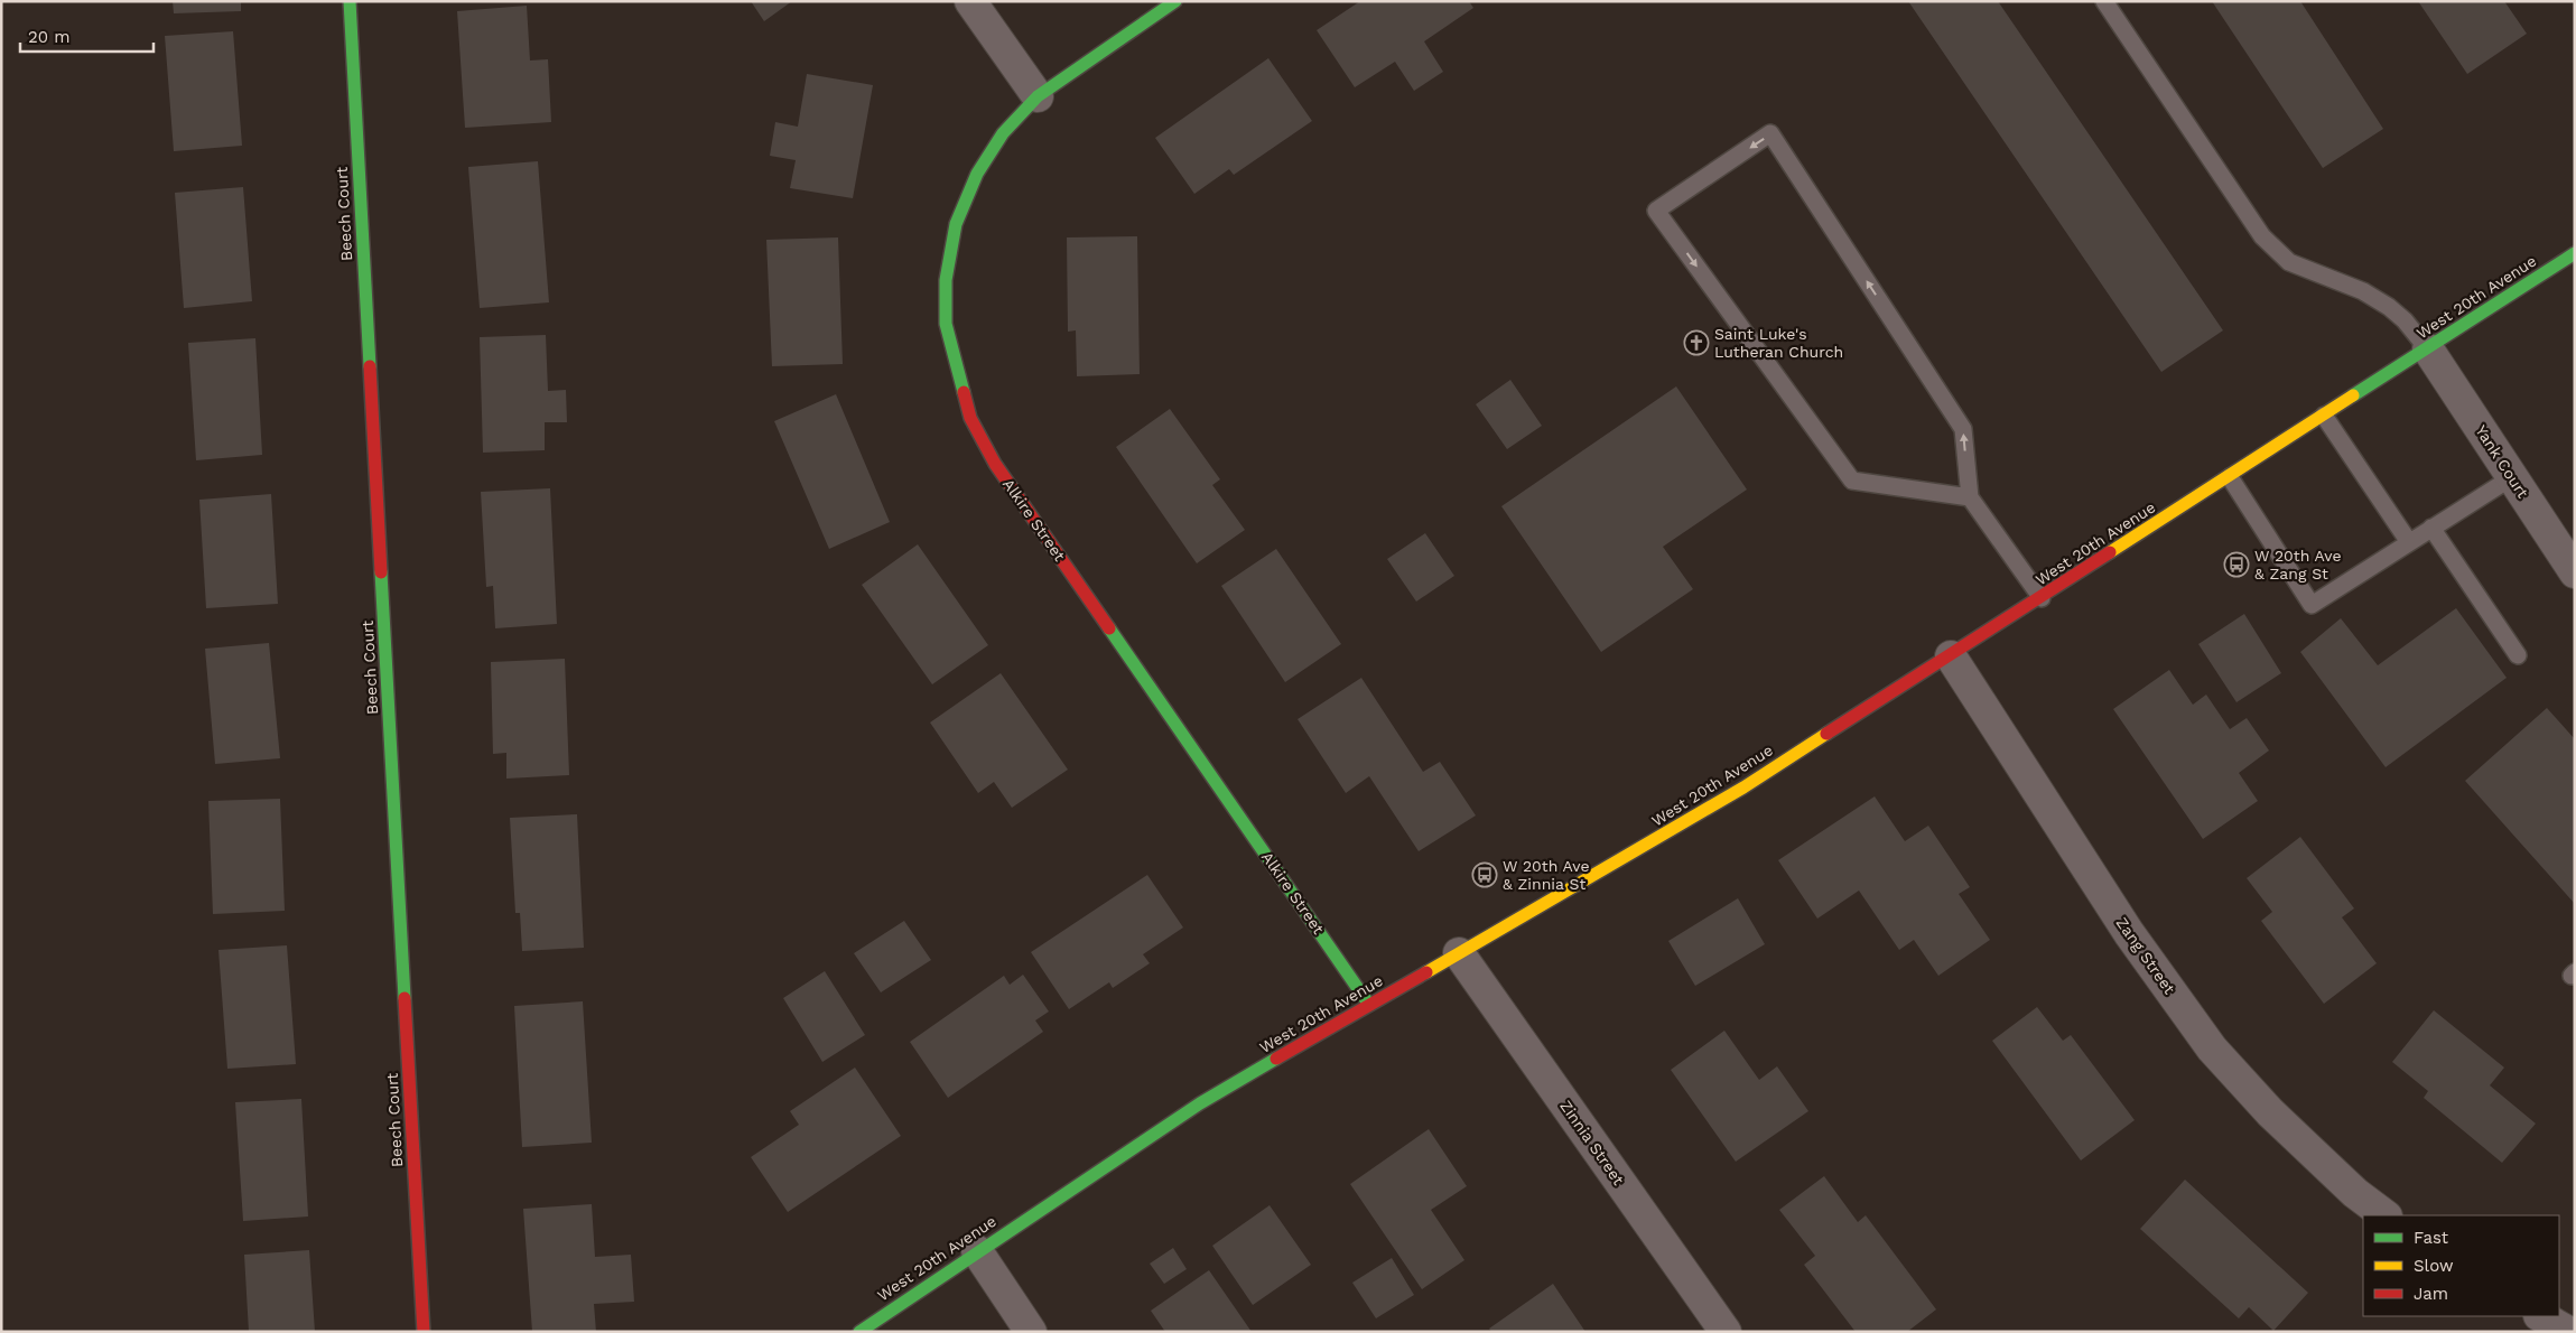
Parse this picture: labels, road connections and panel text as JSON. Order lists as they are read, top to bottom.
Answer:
{
  "streets": {
    "street": [
      "Beech Court",
      "West 20th Avenue",
      "Yank Court",
      "Alkire Street",
      "Zang Street",
      "Zinnia Street"
    ]
  },
  "crossings": [
    ["West 20th Avenue", "Yank Court"],
    ["West 20th Avenue", "Alkire Street"],
    ["West 20th Avenue", "Zang Street"],
    ["West 20th Avenue", "Zinnia Street"]
  ],
  "places": {
    "church": ["Saint Luke's Lutheran Church"],
    "bus stop": ["W 20th Ave & Zang St", "W 20th Ave & Zinnia St"]
  },
  "legend": ["Fast", "Slow", "Jam"],
  "scale_bar": "20 m"
}
